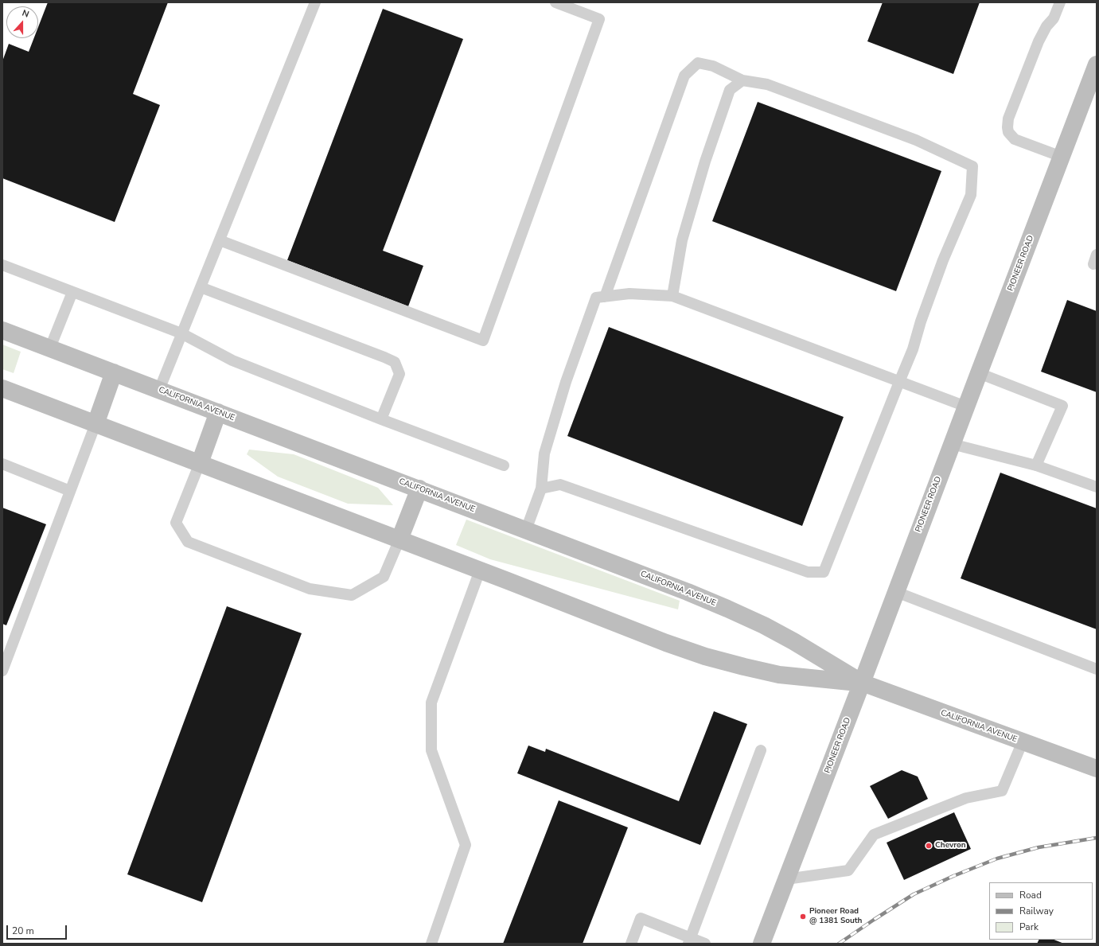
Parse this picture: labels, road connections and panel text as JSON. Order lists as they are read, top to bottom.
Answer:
{
  "streets": {
    "main road": ["PIONEER ROAD", "CALIFORNIA AVENUE"]
  },
  "crossings": [
    ["PIONEER ROAD", "CALIFORNIA AVENUE"]
  ],
  "places": ["Chevron", "Pioneer Road @ 1381 South"],
  "legend": ["Road", "Railway", "Park"],
  "scale_bar": "20 m",
  "north": "top"
}
